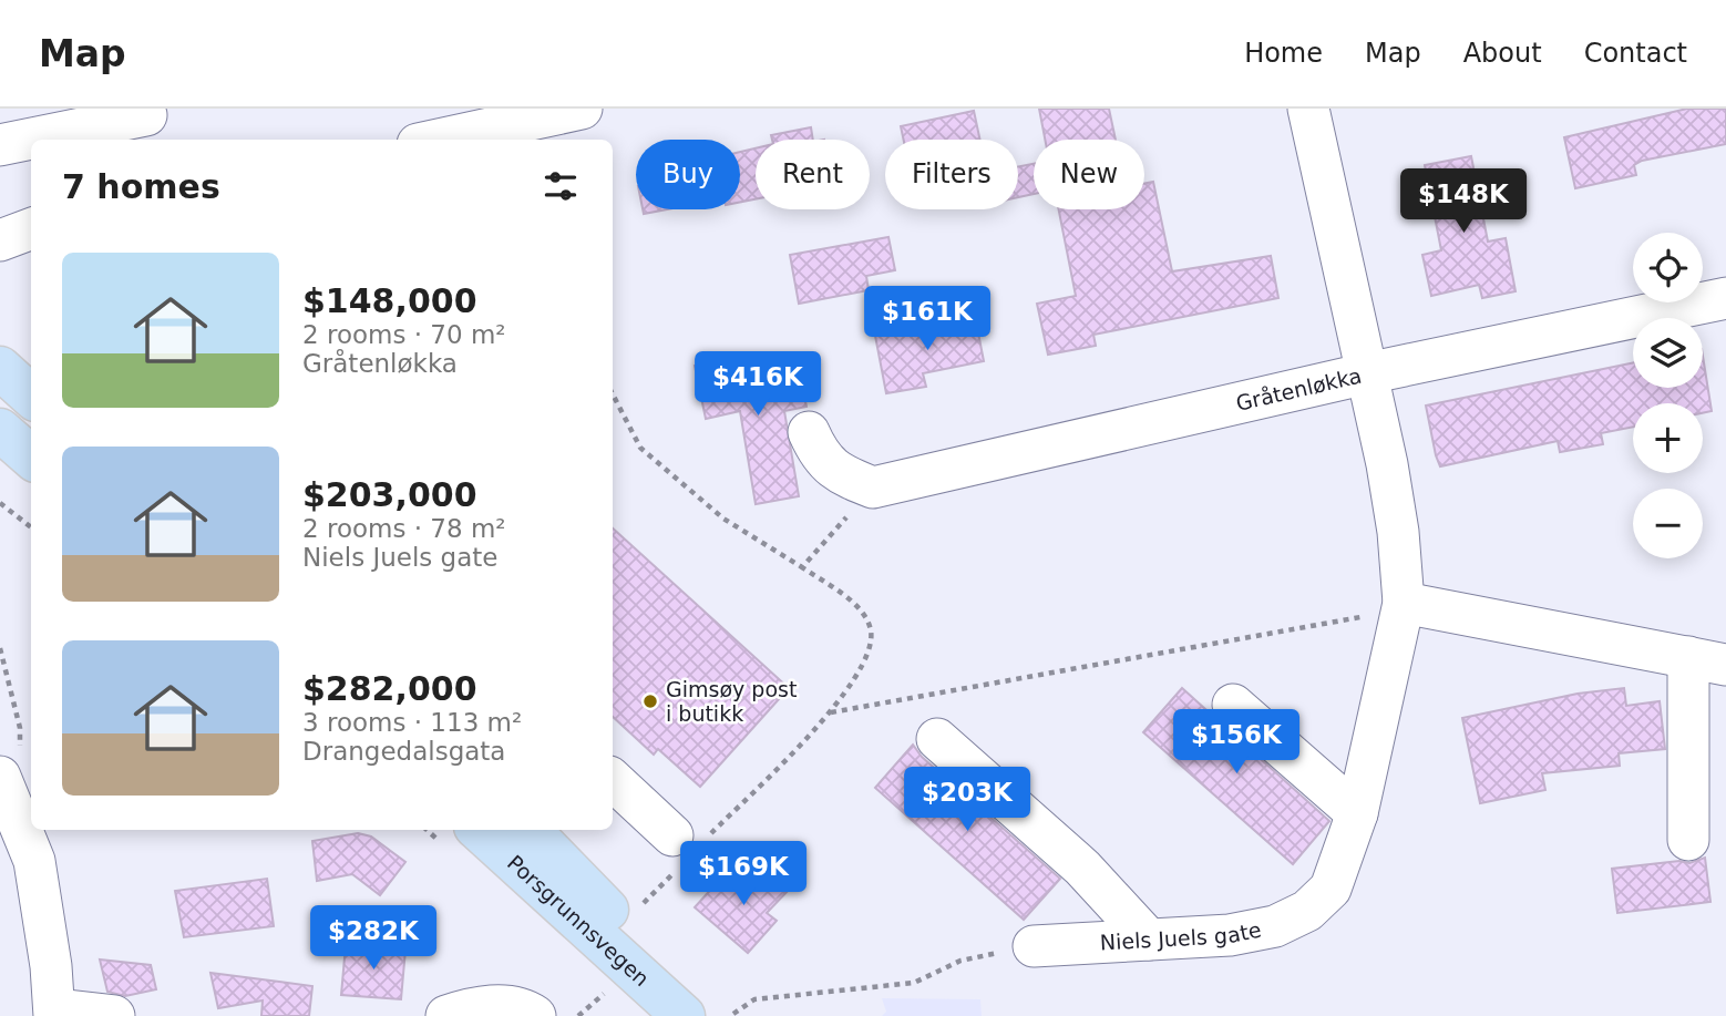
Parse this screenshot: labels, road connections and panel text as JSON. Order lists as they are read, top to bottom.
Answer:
{
  "streets": {
    "main road": ["Porsgrunnsvegen"],
    "street": ["Gråtenløkka", "Niels Juels gate"]
  },
  "crossings": [
    ["Gråtenløkka", "Niels Juels gate"]
  ],
  "places": ["Gimsøy post i butikk"],
  "page": {
    "header": "Map",
    "nav": [
      "Home",
      "Map",
      "About",
      "Contact"
    ],
    "chip": [
      "Buy",
      "Rent",
      "Filters",
      "New"
    ],
    "heading": "7 homes",
    "price": [
      "$148K",
      "$161K",
      "$416K",
      "$156K",
      "$203K",
      "$169K",
      "$282K"
    ],
    "map_buttons": ["+", "−"],
    "list": [
      {
        "name": "$148,000",
        "note": "2 rooms · 70 m² · Gråtenløkka"
      },
      {
        "name": "$203,000",
        "note": "2 rooms · 78 m² · Niels Juels gate"
      },
      {
        "name": "$282,000",
        "note": "3 rooms · 113 m² · Drangedalsgata"
      }
    ]
  }
}
